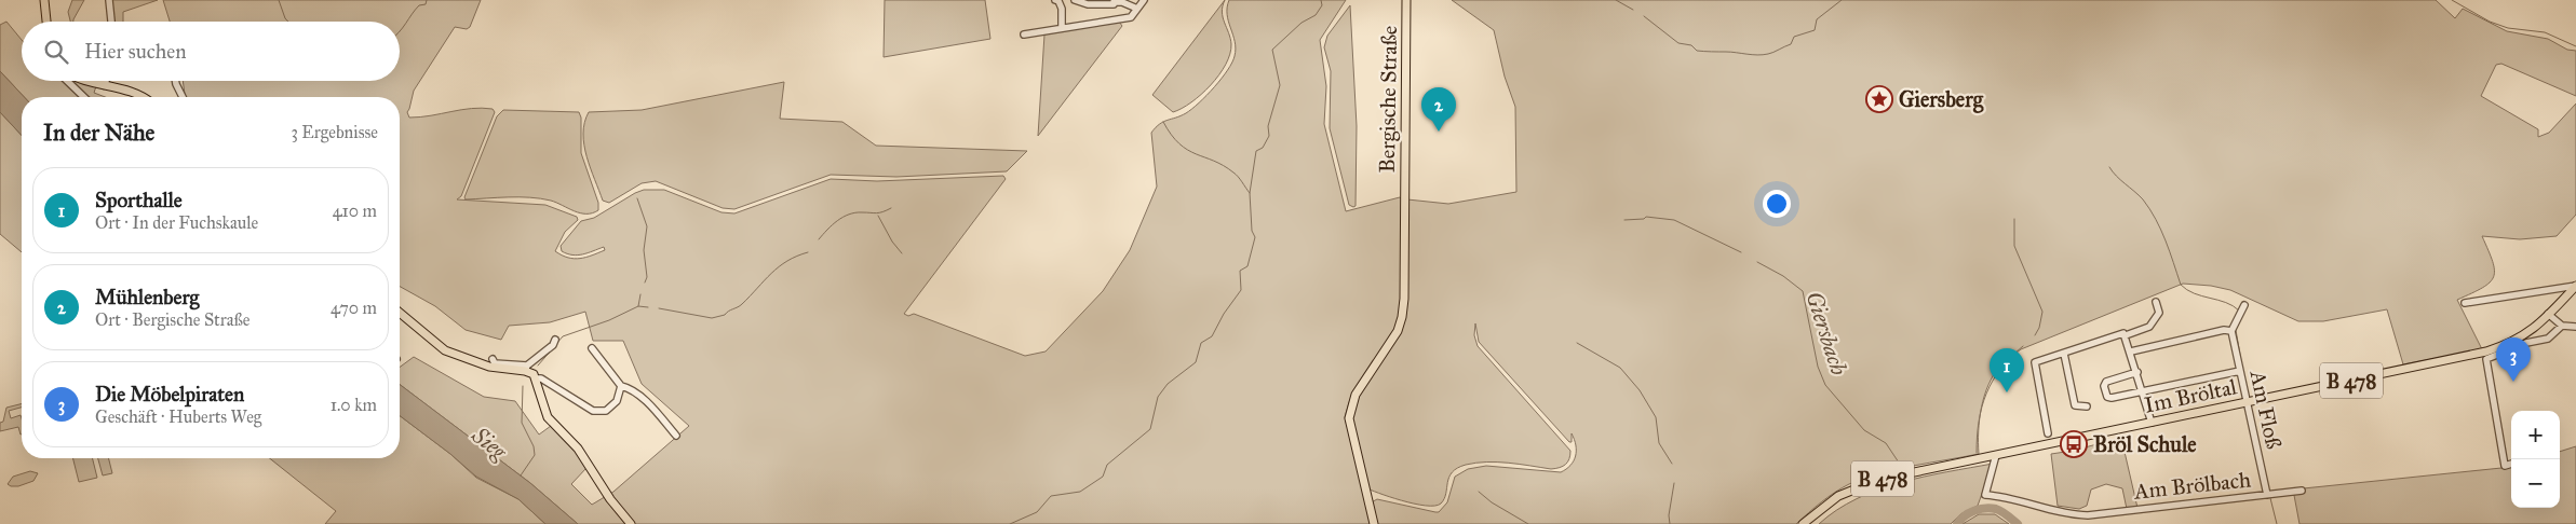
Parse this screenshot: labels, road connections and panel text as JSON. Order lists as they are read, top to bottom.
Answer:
{
  "streets": {
    "main road": ["Bergische Straße", "B 478", "Im Bröltal"],
    "street": ["Am Floß", "Am Brölbach"]
  },
  "crossings": [
    ["Im Bröltal", "Am Floß"],
    ["Im Bröltal", "Am Brölbach"],
    ["Am Floß", "Am Brölbach"]
  ],
  "water": ["Giersbach", "Sieg"],
  "places": {
    "place": ["Giersberg"],
    "bus stop": ["Bröl Schule"]
  },
  "page": {
    "search": "Hier suchen",
    "pins": ["2", "3", "1"],
    "heading": ["In der Nähe", "3 Ergebnisse"],
    "list": [
      {
        "mark": "1",
        "name": "Sporthalle",
        "note": "Ort · In der Fuchskaule",
        "value": "410 m"
      },
      {
        "mark": "2",
        "name": "Mühlenberg",
        "note": "Ort · Bergische Straße",
        "value": "470 m"
      },
      {
        "mark": "3",
        "name": "Die Möbelpiraten",
        "note": "Geschäft · Huberts Weg",
        "value": "1.0 km"
      }
    ],
    "map_buttons": ["+", "−"]
  }
}
